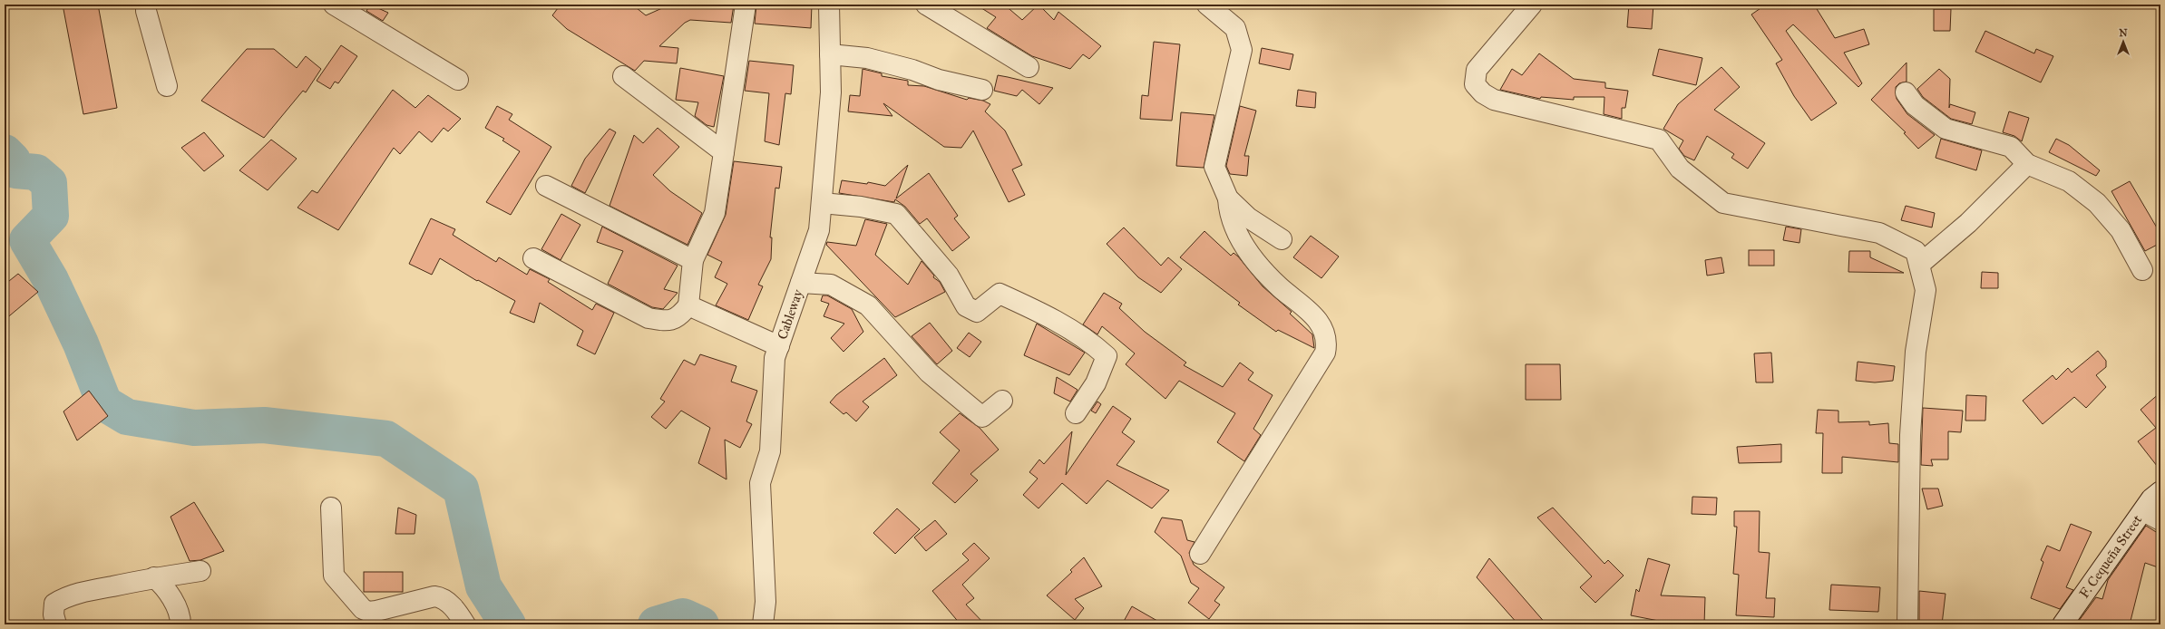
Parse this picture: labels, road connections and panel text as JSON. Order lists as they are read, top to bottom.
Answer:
{
  "streets": {
    "street": ["Cableway", "F. Cequeña Street"]
  },
  "north": "top"
}
